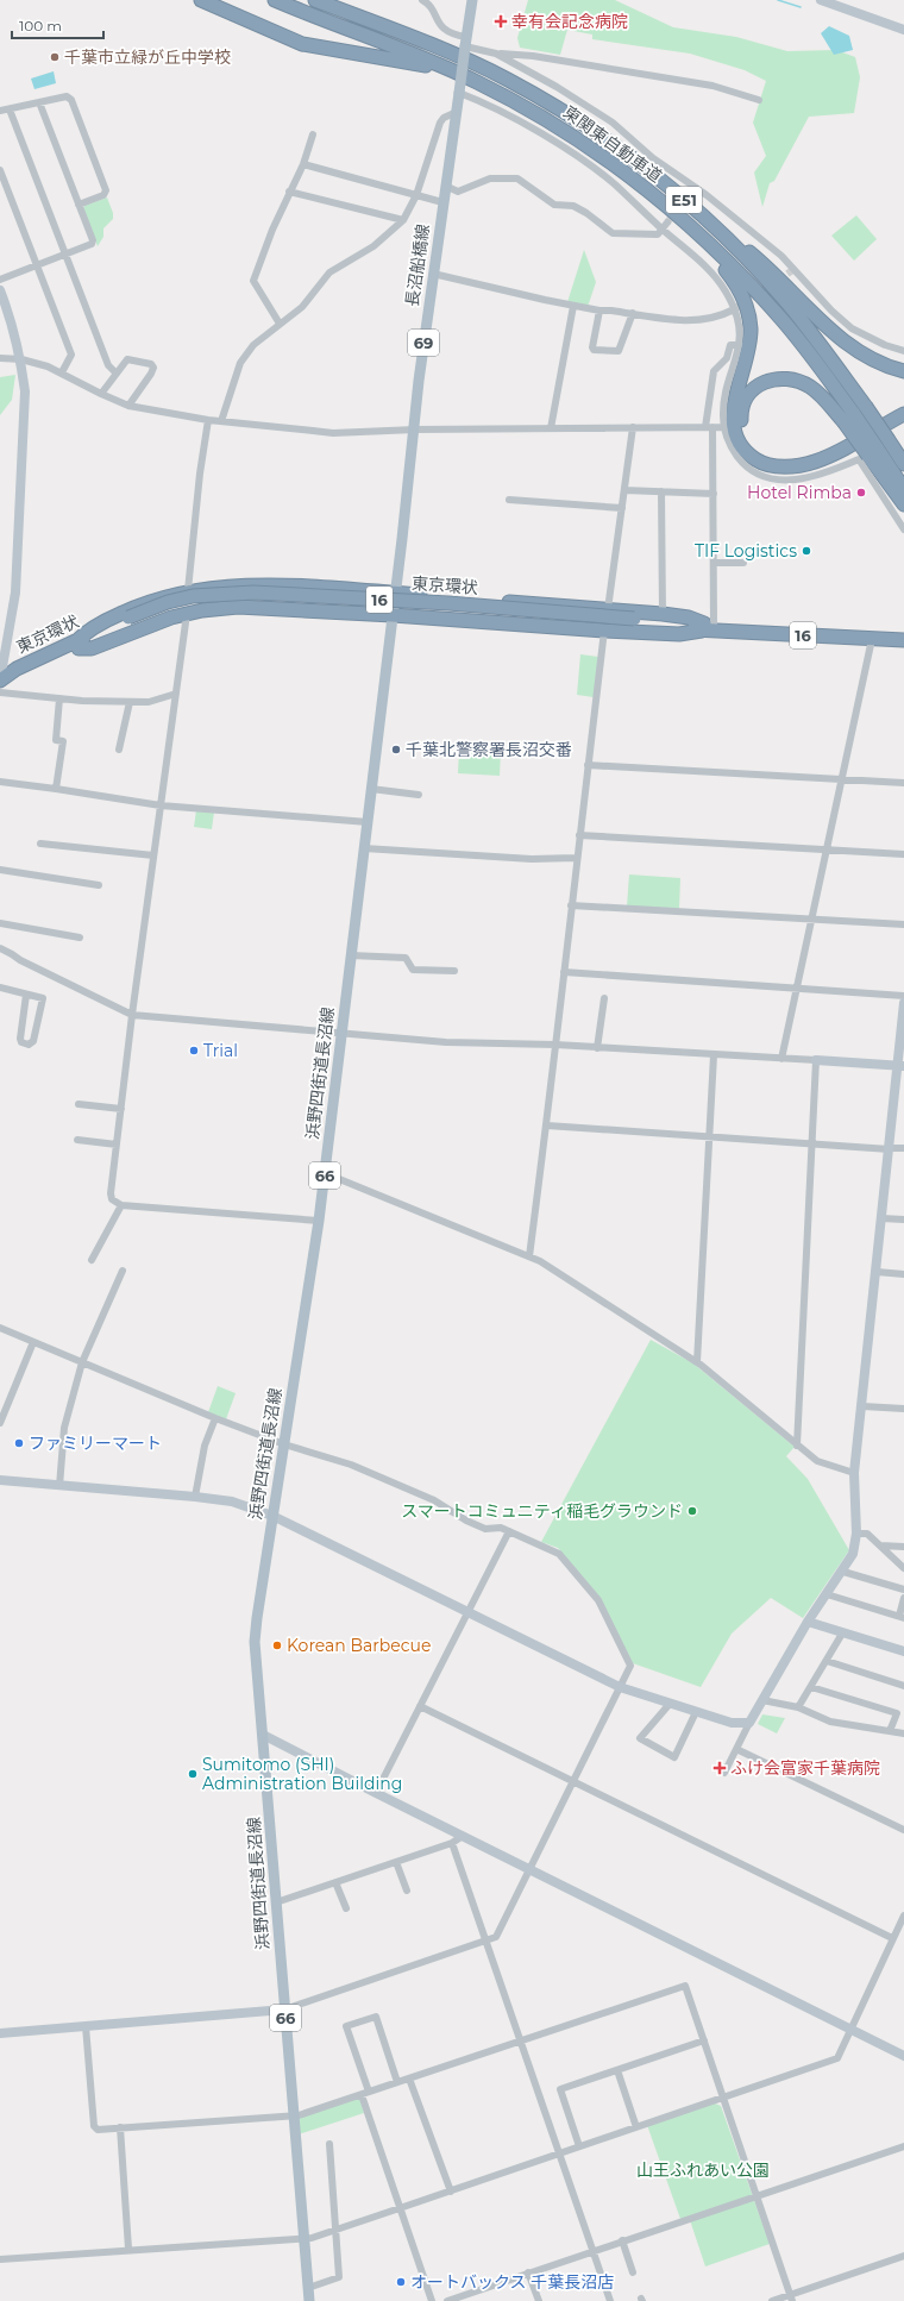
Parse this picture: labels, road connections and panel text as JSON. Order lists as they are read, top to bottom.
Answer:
{
  "streets": {
    "highway": [
      "東関東自動車道",
      "E51",
      "東京環状",
      "16"
    ],
    "main road": [
      "長沼船橋線",
      "69",
      "浜野四街道長沼線",
      "66"
    ]
  },
  "crossings": [
    ["長沼船橋線", "16"],
    ["長沼船橋線", "浜野四街道長沼線"],
    ["東京環状", "16"],
    ["16", "浜野四街道長沼線"]
  ],
  "parks": ["山王ふれあい公園"],
  "places": {
    "health": ["幸有会記念病院", "ふけ会富家千葉病院"],
    "other": [
      "千葉市立緑が丘中学校",
      "Hotel Rimba",
      "TIF Logistics",
      "千葉北警察署長沼交番",
      "Trial",
      "ファミリーマート",
      "スマートコミュニティ稲毛グラウンド",
      "Korean Barbecue",
      "Sumitomo (SHI) Administration Building",
      "オートバックス 千葉長沼店"
    ]
  },
  "scale_bar": "100 m"
}
